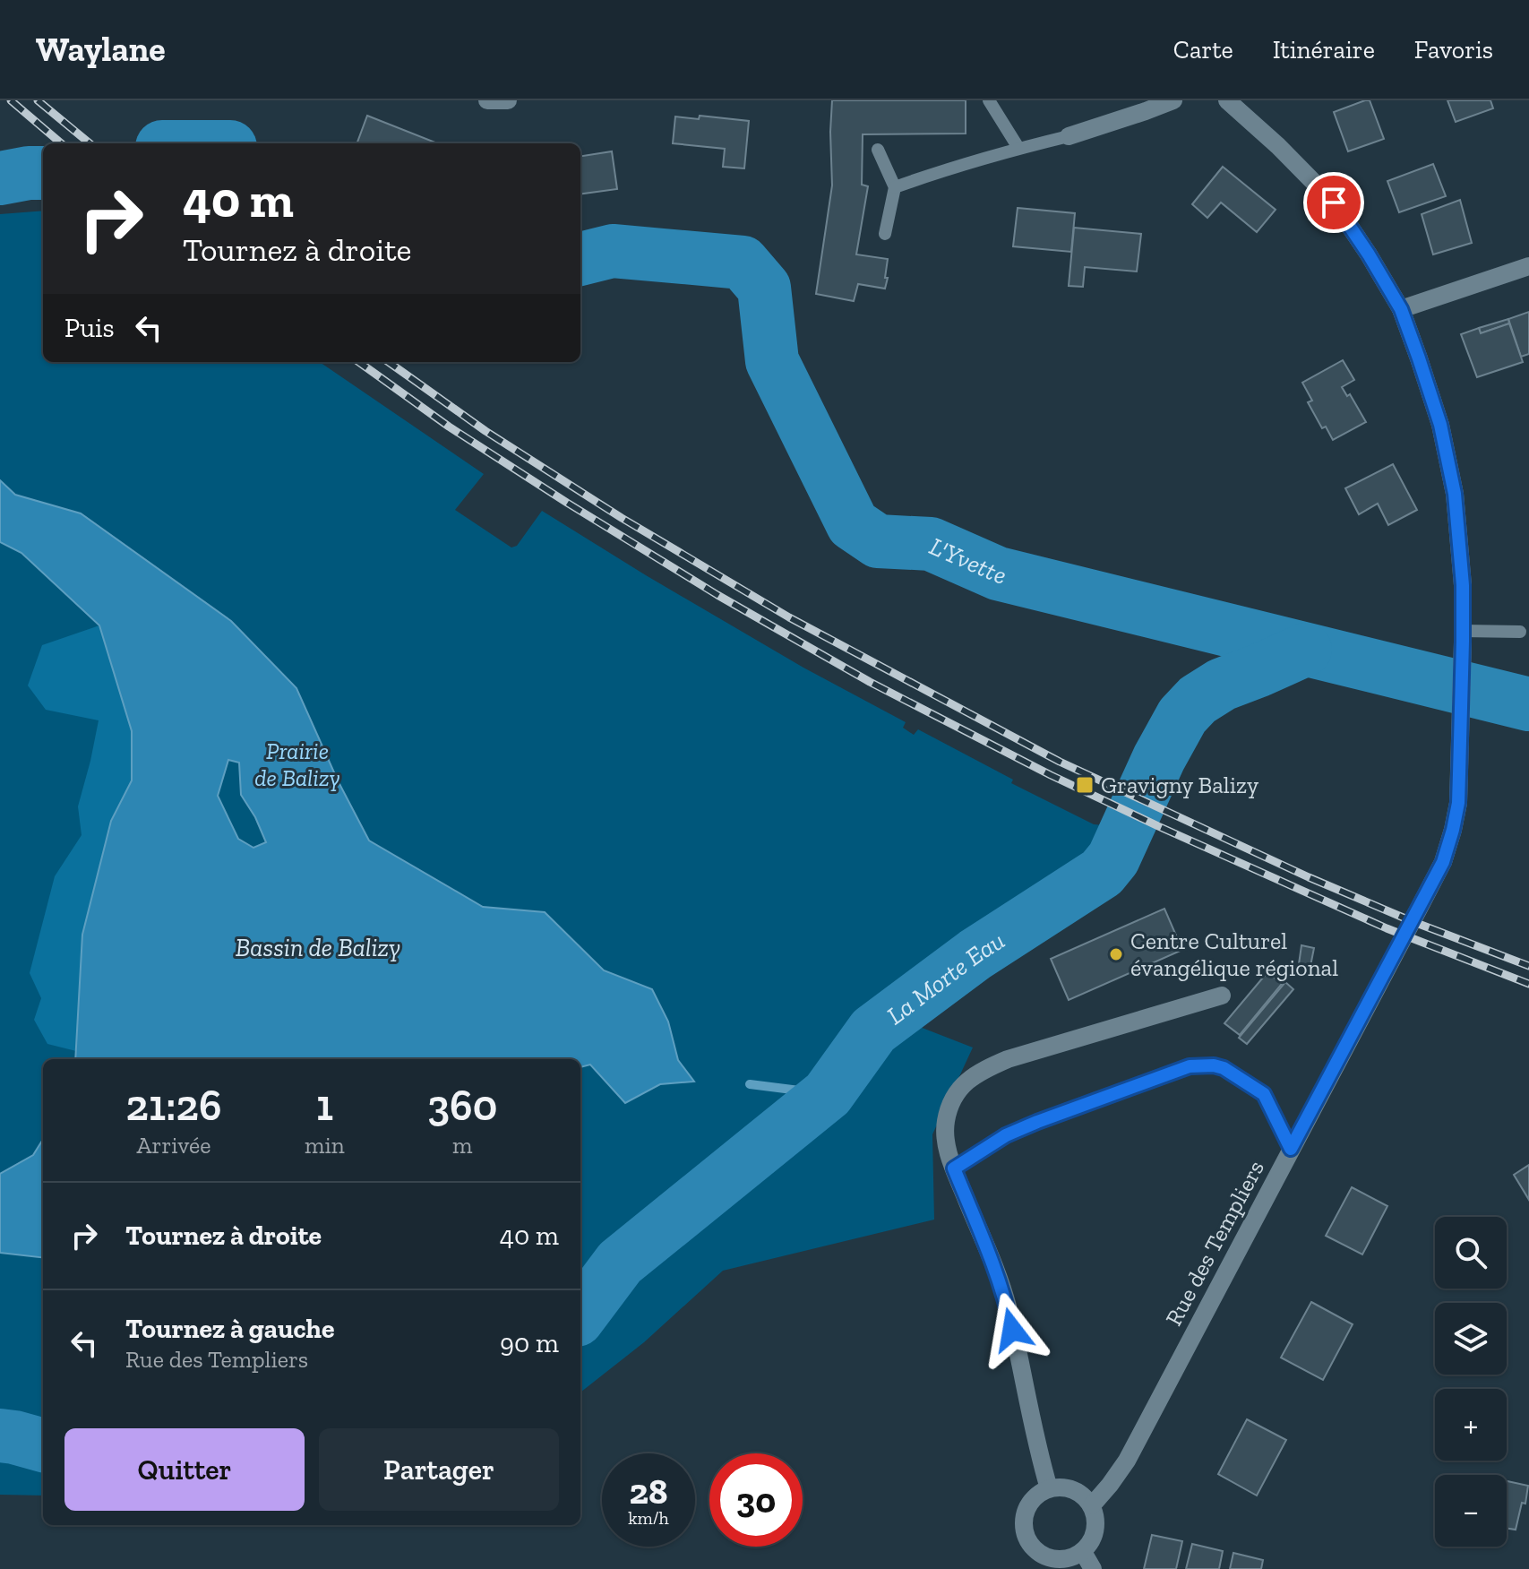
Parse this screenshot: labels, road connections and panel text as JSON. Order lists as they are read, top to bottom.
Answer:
{
  "streets": {
    "street": ["Rue des Templiers"]
  },
  "water": ["L'Yvette", "Bassin de Balizy", "La Morte Eau"],
  "parks": ["Prairie de Balizy"],
  "places": {
    "transit": ["Gravigny Balizy"],
    "other": ["Centre Culturel évangélique régional"]
  },
  "page": {
    "header": "Waylane",
    "nav": ["Carte", "Itinéraire", "Favoris"],
    "turn": ["40 m", "Tournez à droite"],
    "then": "Puis",
    "eta": [
      "21:26",
      "Arrivée",
      "1",
      "min",
      "360",
      "m"
    ],
    "list": [
      {
        "name": "Tournez à droite",
        "value": "40 m"
      },
      {
        "name": "Tournez à gauche",
        "note": "Rue des Templiers",
        "value": "90 m"
      }
    ],
    "map_buttons": ["+", "−"],
    "buttons": ["Quitter", "Partager"],
    "speed": "28 km/h",
    "limit": "30"
  }
}
